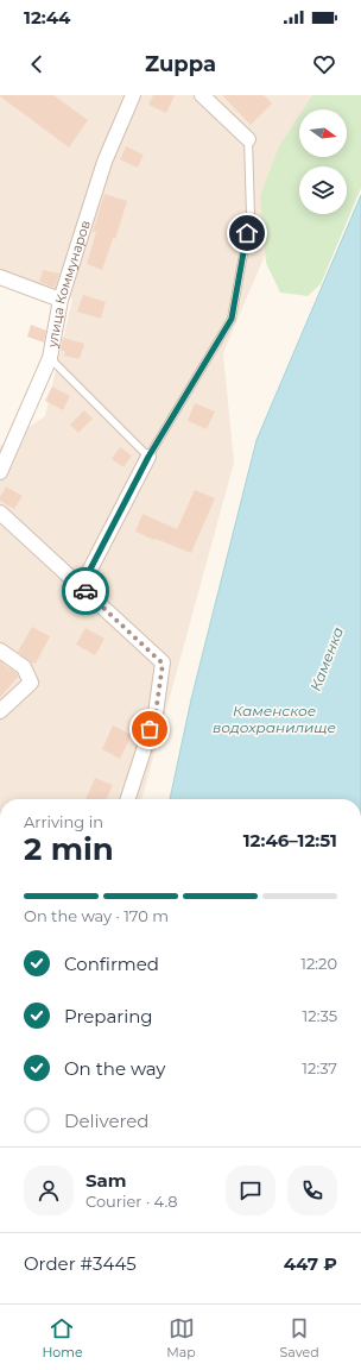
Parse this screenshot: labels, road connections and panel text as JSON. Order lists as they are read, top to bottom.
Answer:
{
  "streets": {
    "street": ["улица Коммунаров"]
  },
  "water": ["Каменка", "Каменское водохранилище"],
  "north": "right",
  "page": {
    "status": "12:44",
    "header": "Zuppa",
    "heading": ["2 min", "Arriving in", "12:46–12:51"],
    "panel": [
      "Sam",
      "Courier · 4.8",
      "Order #3445",
      "447 ₽"
    ],
    "bar": "On the way · 170 m",
    "list": [
      ["Confirmed", "12:20"],
      ["Preparing", "12:35"],
      ["On the way", "12:37"],
      "Delivered"
    ],
    "tabs": ["Home", "Map", "Saved"]
  }
}
